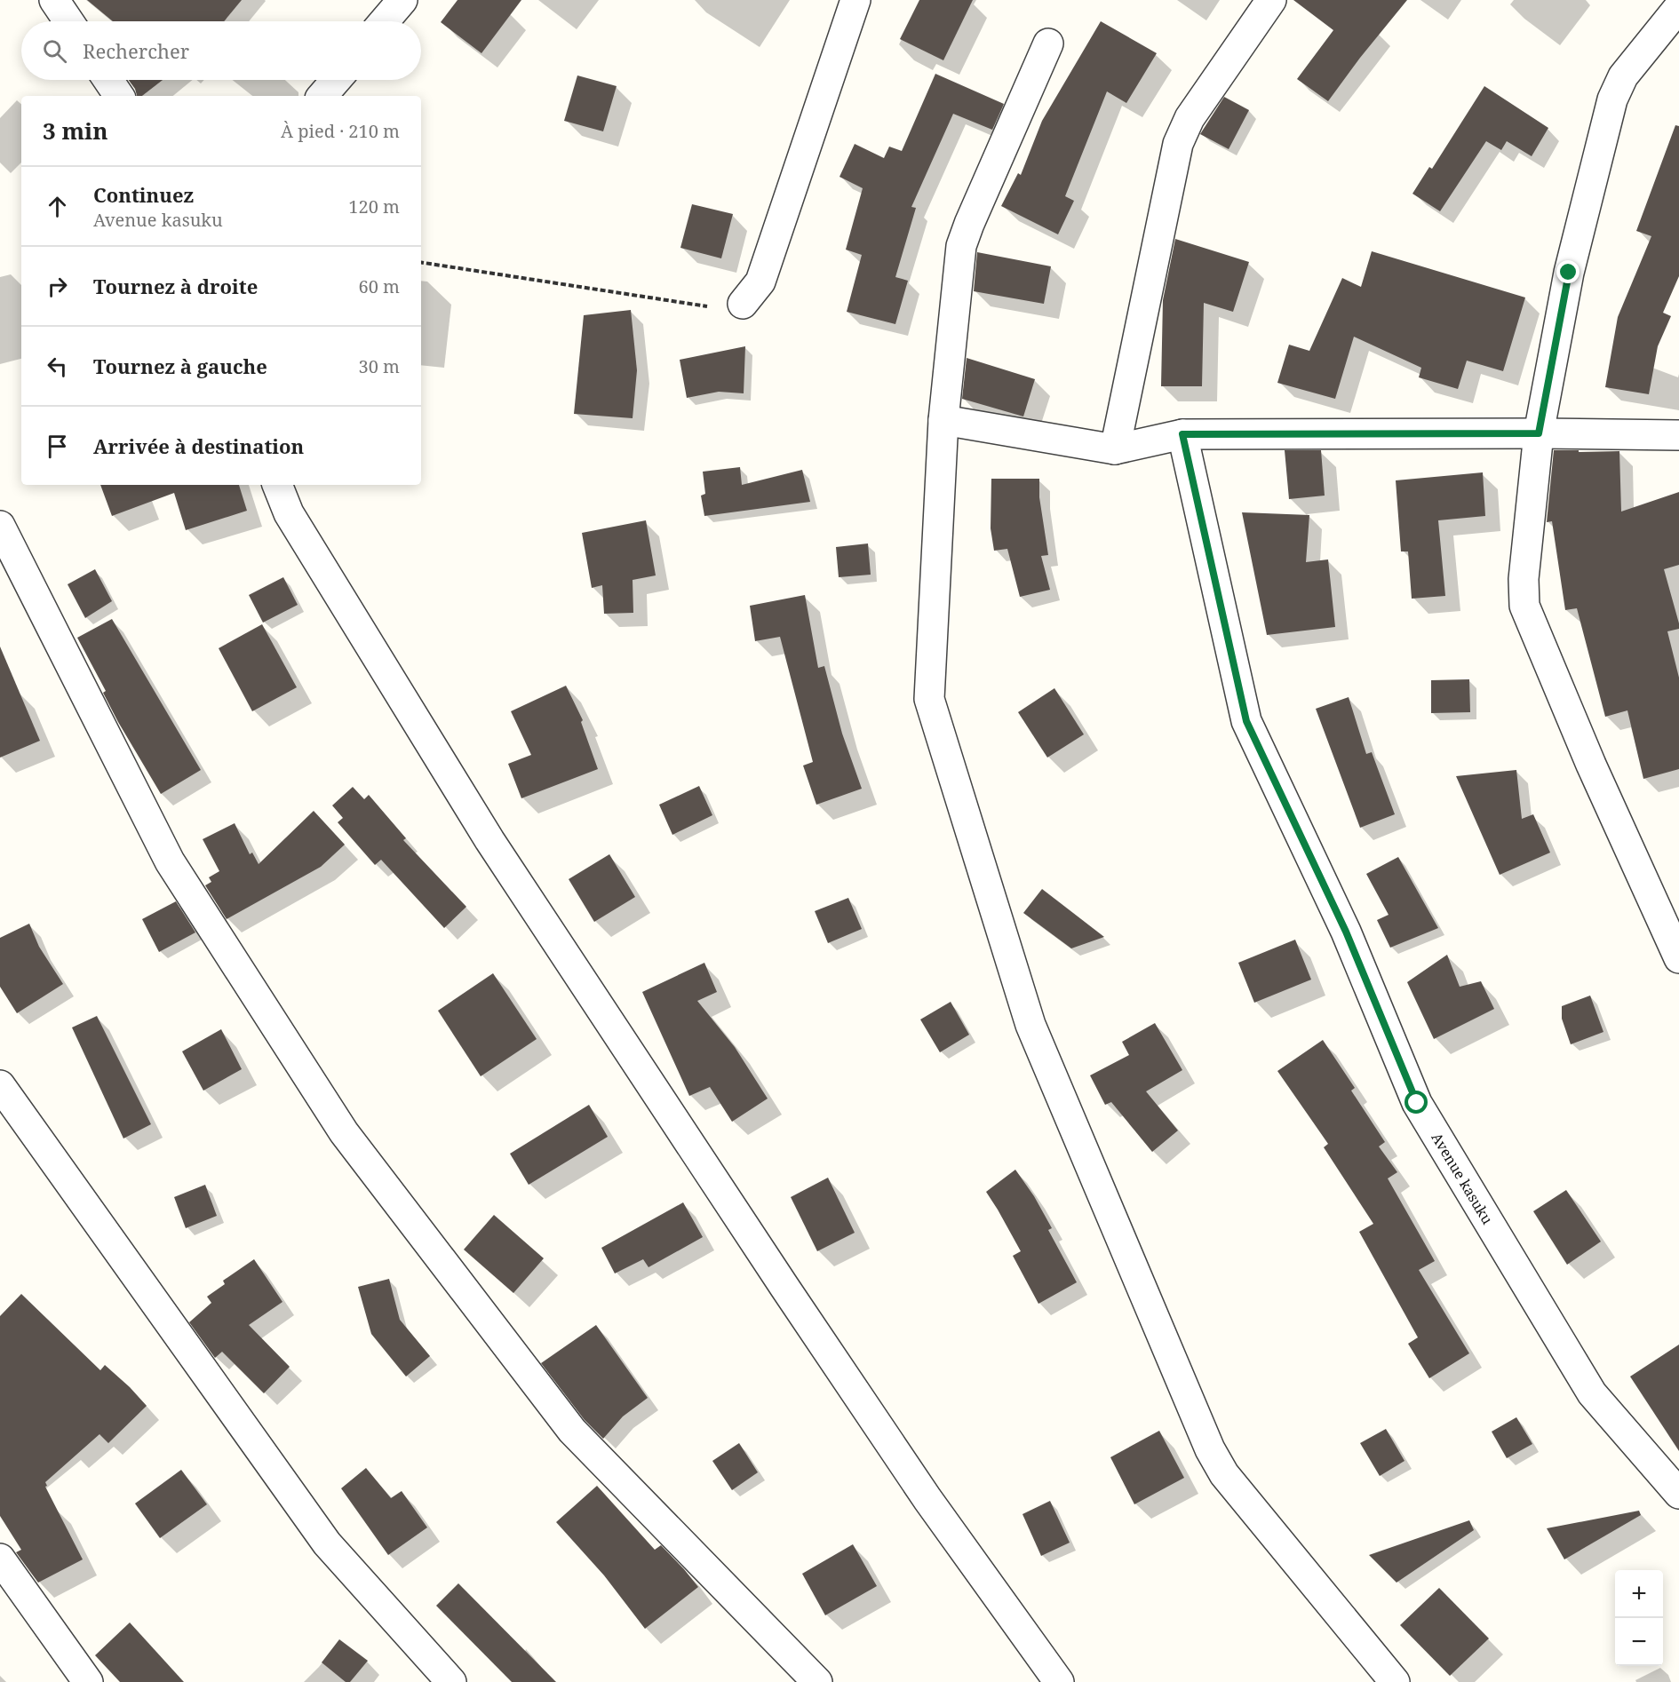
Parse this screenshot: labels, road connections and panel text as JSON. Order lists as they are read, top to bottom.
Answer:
{
  "streets": {
    "street": ["Avenue kasuku"]
  },
  "page": {
    "search": "Rechercher",
    "heading": ["3 min", "À pied · 210 m"],
    "list": [
      ["Continuez", "Avenue kasuku", "120 m"],
      ["Tournez à droite", "60 m"],
      ["Tournez à gauche", "30 m"],
      "Arrivée à destination"
    ],
    "map_buttons": ["+", "−"]
  }
}
